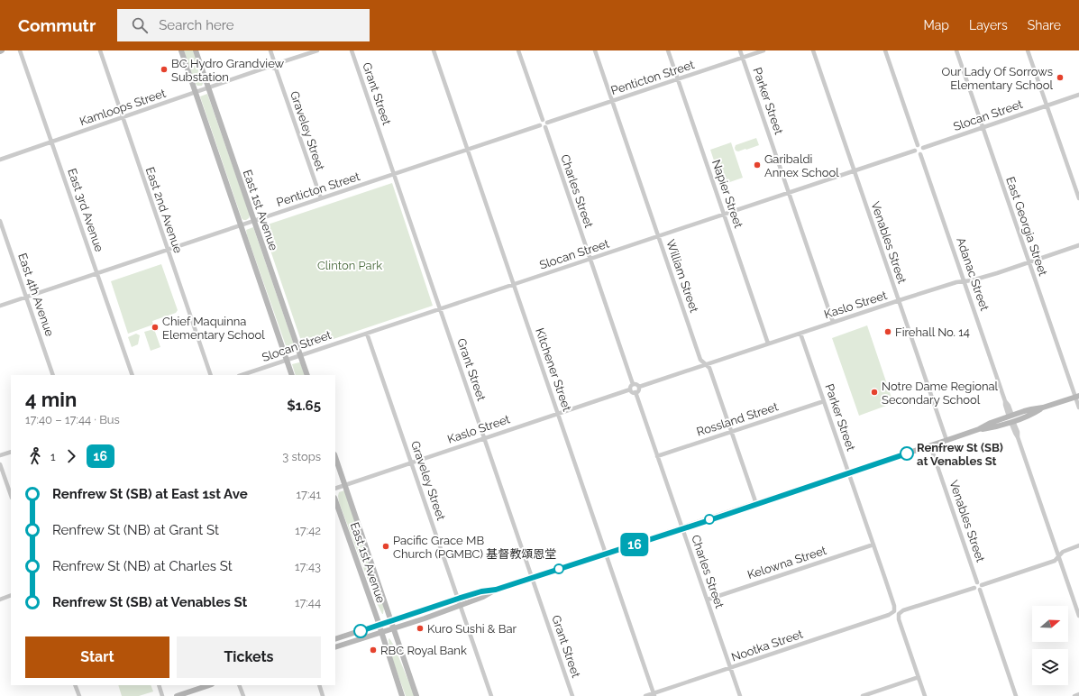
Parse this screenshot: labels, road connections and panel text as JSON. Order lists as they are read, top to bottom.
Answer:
{
  "streets": {
    "main road": ["East 1st Avenue"],
    "street": [
      "Penticton Street",
      "Grant Street",
      "Parker Street",
      "Kamloops Street",
      "Slocan Street",
      "Graveley Street",
      "Charles Street",
      "Napier Street",
      "East 3rd Avenue",
      "East 2nd Avenue",
      "East Georgia Street",
      "Venables Street",
      "Adanac Street",
      "William Street",
      "East 4th Avenue",
      "Kaslo Street",
      "Kitchener Street",
      "Rossland Street",
      "Kelowna Street",
      "Nootka Street"
    ]
  },
  "crossings": [
    ["Penticton Street", "Grant Street"],
    ["Penticton Street", "Parker Street"],
    ["Penticton Street", "Graveley Street"],
    ["Penticton Street", "Charles Street"],
    ["Penticton Street", "Napier Street"],
    ["Penticton Street", "East 3rd Avenue"],
    ["Penticton Street", "East 2nd Avenue"],
    ["Penticton Street", "East 1st Avenue"],
    ["Penticton Street", "William Street"],
    ["Penticton Street", "East 4th Avenue"],
    ["Penticton Street", "Kitchener Street"],
    ["Grant Street", "Slocan Street"],
    ["Grant Street", "Kaslo Street"],
    ["Parker Street", "Slocan Street"],
    ["Parker Street", "Kaslo Street"],
    ["Parker Street", "Rossland Street"],
    ["Parker Street", "Kelowna Street"],
    ["Parker Street", "Nootka Street"],
    ["Kamloops Street", "East 3rd Avenue"],
    ["Kamloops Street", "East 2nd Avenue"],
    ["Kamloops Street", "East 1st Avenue"],
    ["Slocan Street", "Graveley Street"],
    ["Slocan Street", "Charles Street"],
    ["Slocan Street", "Napier Street"],
    ["Slocan Street", "East 1st Avenue"],
    ["Slocan Street", "East Georgia Street"],
    ["Slocan Street", "Venables Street"],
    ["Slocan Street", "Adanac Street"],
    ["Slocan Street", "William Street"],
    ["Slocan Street", "Kitchener Street"],
    ["Graveley Street", "Kaslo Street"],
    ["Charles Street", "Kaslo Street"],
    ["Charles Street", "Rossland Street"],
    ["Charles Street", "Kelowna Street"],
    ["Charles Street", "Nootka Street"],
    ["Napier Street", "Kaslo Street"],
    ["East 1st Avenue", "Kaslo Street"],
    ["East Georgia Street", "Kaslo Street"],
    ["Venables Street", "Kaslo Street"],
    ["Adanac Street", "Kaslo Street"],
    ["William Street", "Kaslo Street"],
    ["William Street", "Rossland Street"],
    ["Kaslo Street", "Kitchener Street"],
    ["Kitchener Street", "Nootka Street"]
  ],
  "parks": ["Clinton Park"],
  "places": [
    "BC Hydro Grandview Substation",
    "Our Lady Of Sorrows Elementary School",
    "Garibaldi Annex School",
    "Chief Maquinna Elementary School",
    "Firehall No. 14",
    "Notre Dame Regional Secondary School",
    "Renfrew St (SB) at Venables St",
    "Pacific Grace MB Church (PGMBC) 基督教頌恩堂",
    "Kuro Sushi & Bar",
    "RBC Royal Bank"
  ],
  "lines": ["bus line 16"],
  "north": "right",
  "page": {
    "header": "Commutr",
    "search": "Search here",
    "nav": ["Map", "Layers", "Share"],
    "on_map": "16",
    "heading": ["4 min", "17:40 – 17:44 · Bus", "$1.65"],
    "legs": ["1", "16", "3 stops"],
    "list": [
      {
        "name": "Renfrew St (SB) at East 1st Ave",
        "value": "17:41"
      },
      {
        "name": "Renfrew St (NB) at Grant St",
        "value": "17:42"
      },
      {
        "name": "Renfrew St (NB) at Charles St",
        "value": "17:43"
      },
      {
        "name": "Renfrew St (SB) at Venables St",
        "value": "17:44"
      }
    ],
    "buttons": ["Start", "Tickets"]
  }
}
